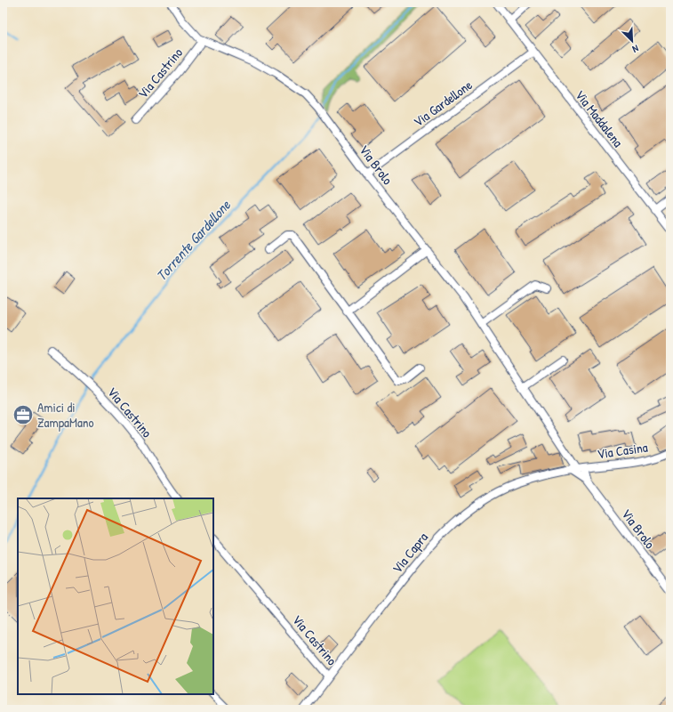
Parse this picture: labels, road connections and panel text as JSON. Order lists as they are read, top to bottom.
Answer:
{
  "streets": {
    "street": [
      "Via Castrino",
      "Via Gardellone",
      "Via Maddalena",
      "Via Brolo",
      "Via Casina",
      "Via Capra"
    ]
  },
  "crossings": [
    ["Via Castrino", "Via Brolo"],
    ["Via Castrino", "Via Capra"],
    ["Via Gardellone", "Via Maddalena"],
    ["Via Gardellone", "Via Brolo"],
    ["Via Brolo", "Via Casina"],
    ["Via Brolo", "Via Capra"],
    ["Via Casina", "Via Capra"]
  ],
  "water": ["Torrente Gardellone"],
  "places": {
    "office": ["Amici di ZampaMano"]
  },
  "north": "bottom right"
}
